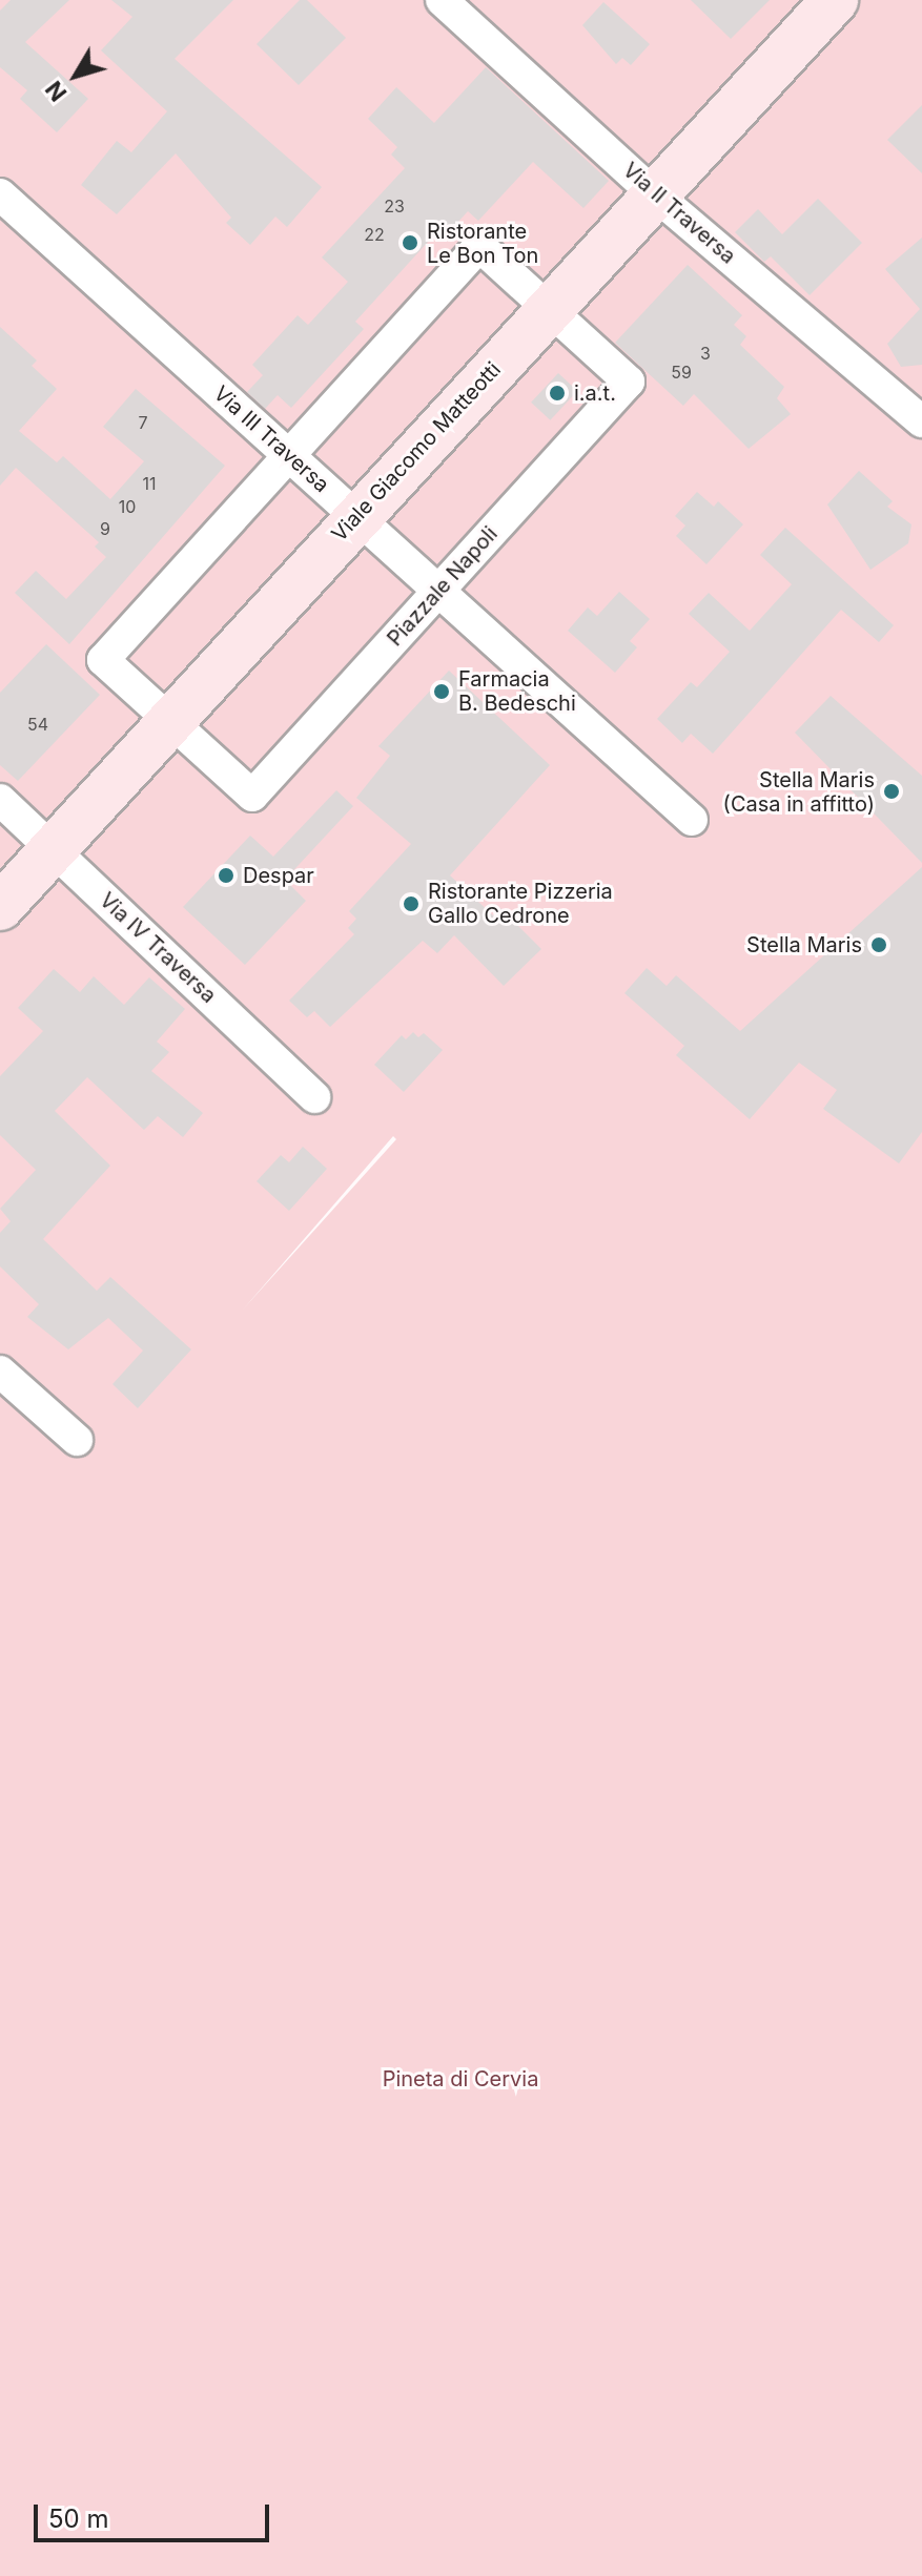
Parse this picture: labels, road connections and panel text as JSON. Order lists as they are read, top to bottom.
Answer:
{
  "streets": {
    "street": [
      "Via II Traversa",
      "Via III Traversa",
      "Viale Giacomo Matteotti",
      "Piazzale Napoli",
      "Via IV Traversa"
    ]
  },
  "crossings": [
    ["Via II Traversa", "Viale Giacomo Matteotti"],
    ["Via III Traversa", "Viale Giacomo Matteotti"],
    ["Via III Traversa", "Piazzale Napoli"],
    ["Viale Giacomo Matteotti", "Piazzale Napoli"],
    ["Viale Giacomo Matteotti", "Via IV Traversa"]
  ],
  "parks": ["Pineta di Cervia"],
  "places": [
    "Ristorante Le Bon Ton",
    "i.a.t.",
    "Farmacia B. Bedeschi",
    "Stella Maris (Casa in affitto)",
    "Despar",
    "Ristorante Pizzeria Gallo Cedrone",
    "Stella Maris"
  ],
  "house_numbers": [
    "23",
    "22",
    "3",
    "59",
    "7",
    "11",
    "10",
    "9",
    "54"
  ],
  "scale_bar": "50 m",
  "north": "bottom left"
}
